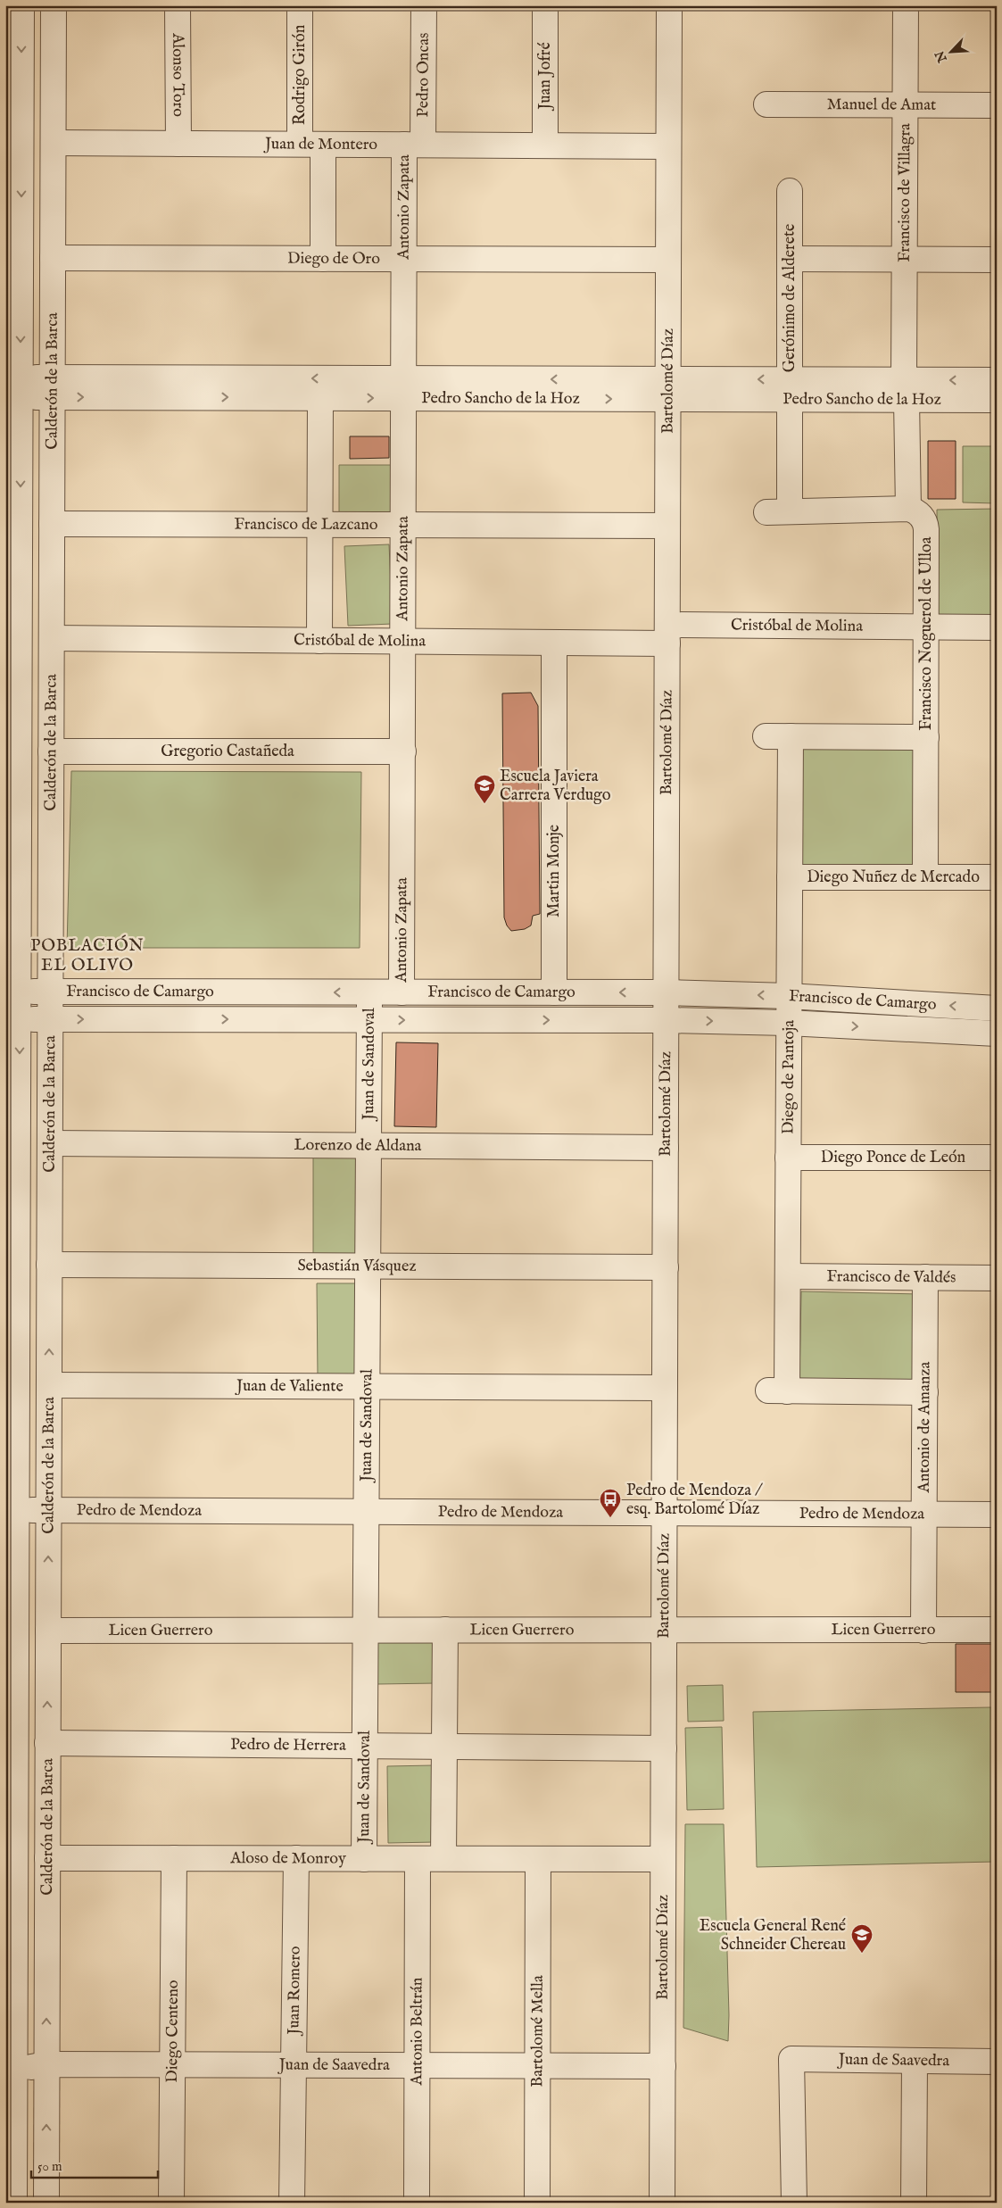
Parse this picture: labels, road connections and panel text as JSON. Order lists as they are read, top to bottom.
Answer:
{
  "streets": {
    "street": [
      "Alonso Toro",
      "Rodrigo Girón",
      "Pedro Oncas",
      "Juan Jofré",
      "Manuel de Amat",
      "Juan de Montero",
      "Francisco de Villagra",
      "Antonio Zapata",
      "Diego de Oro",
      "Gerónimo de Alderete",
      "Calderón de la Barca",
      "Bartolomé Díaz",
      "Pedro Sancho de la Hoz",
      "Francisco de Lazcano",
      "Cristóbal de Molina",
      "Francisco Noguerol de Ulloa",
      "Gregorio Castañeda",
      "Martin Monje",
      "Diego Nuñez de Mercado",
      "Francisco de Camargo",
      "Juan de Sandoval",
      "Diego de Pantoja",
      "Lorenzo de Aldana",
      "Diego Ponce de León",
      "Sebastián Vásquez",
      "Francisco de Valdés",
      "Juan de Valiente",
      "Antonio de Amanza",
      "Pedro de Mendoza",
      "Licen Guerrero",
      "Pedro de Herrera",
      "Aloso de Monroy",
      "Juan Romero",
      "Diego Centeno",
      "Antonio Beltrán",
      "Bartolomé Mella",
      "Juan de Saavedra"
    ]
  },
  "crossings": [
    ["Alonso Toro", "Juan de Montero"],
    ["Rodrigo Girón", "Juan de Montero"],
    ["Rodrigo Girón", "Diego de Oro"],
    ["Pedro Oncas", "Juan de Montero"],
    ["Pedro Oncas", "Antonio Zapata"],
    ["Juan Jofré", "Juan de Montero"],
    ["Manuel de Amat", "Francisco de Villagra"],
    ["Juan de Montero", "Antonio Zapata"],
    ["Juan de Montero", "Calderón de la Barca"],
    ["Juan de Montero", "Bartolomé Díaz"],
    ["Francisco de Villagra", "Pedro Sancho de la Hoz"],
    ["Antonio Zapata", "Diego de Oro"],
    ["Antonio Zapata", "Pedro Sancho de la Hoz"],
    ["Antonio Zapata", "Francisco de Lazcano"],
    ["Antonio Zapata", "Cristóbal de Molina"],
    ["Antonio Zapata", "Gregorio Castañeda"],
    ["Antonio Zapata", "Francisco de Camargo"],
    ["Diego de Oro", "Calderón de la Barca"],
    ["Diego de Oro", "Bartolomé Díaz"],
    ["Gerónimo de Alderete", "Pedro Sancho de la Hoz"],
    ["Gerónimo de Alderete", "Francisco Noguerol de Ulloa"],
    ["Calderón de la Barca", "Pedro Sancho de la Hoz"],
    ["Calderón de la Barca", "Francisco de Lazcano"],
    ["Calderón de la Barca", "Cristóbal de Molina"],
    ["Calderón de la Barca", "Gregorio Castañeda"],
    ["Calderón de la Barca", "Francisco de Camargo"],
    ["Calderón de la Barca", "Lorenzo de Aldana"],
    ["Calderón de la Barca", "Sebastián Vásquez"],
    ["Calderón de la Barca", "Juan de Valiente"],
    ["Calderón de la Barca", "Pedro de Mendoza"],
    ["Calderón de la Barca", "Licen Guerrero"],
    ["Calderón de la Barca", "Pedro de Herrera"],
    ["Calderón de la Barca", "Aloso de Monroy"],
    ["Calderón de la Barca", "Juan de Saavedra"],
    ["Bartolomé Díaz", "Pedro Sancho de la Hoz"],
    ["Bartolomé Díaz", "Francisco de Lazcano"],
    ["Bartolomé Díaz", "Cristóbal de Molina"],
    ["Bartolomé Díaz", "Francisco de Camargo"],
    ["Bartolomé Díaz", "Lorenzo de Aldana"],
    ["Bartolomé Díaz", "Sebastián Vásquez"],
    ["Bartolomé Díaz", "Juan de Valiente"],
    ["Bartolomé Díaz", "Pedro de Mendoza"],
    ["Bartolomé Díaz", "Licen Guerrero"],
    ["Bartolomé Díaz", "Pedro de Herrera"],
    ["Bartolomé Díaz", "Aloso de Monroy"],
    ["Bartolomé Díaz", "Juan de Saavedra"],
    ["Cristóbal de Molina", "Francisco Noguerol de Ulloa"],
    ["Cristóbal de Molina", "Martin Monje"],
    ["Francisco Noguerol de Ulloa", "Diego Nuñez de Mercado"],
    ["Martin Monje", "Francisco de Camargo"],
    ["Diego Nuñez de Mercado", "Diego de Pantoja"],
    ["Francisco de Camargo", "Juan de Sandoval"],
    ["Francisco de Camargo", "Diego de Pantoja"],
    ["Juan de Sandoval", "Lorenzo de Aldana"],
    ["Juan de Sandoval", "Sebastián Vásquez"],
    ["Juan de Sandoval", "Juan de Valiente"],
    ["Juan de Sandoval", "Pedro de Mendoza"],
    ["Juan de Sandoval", "Licen Guerrero"],
    ["Juan de Sandoval", "Pedro de Herrera"],
    ["Juan de Sandoval", "Aloso de Monroy"],
    ["Diego de Pantoja", "Diego Ponce de León"],
    ["Diego de Pantoja", "Francisco de Valdés"],
    ["Diego de Pantoja", "Antonio de Amanza"],
    ["Francisco de Valdés", "Antonio de Amanza"],
    ["Antonio de Amanza", "Pedro de Mendoza"],
    ["Antonio de Amanza", "Licen Guerrero"],
    ["Aloso de Monroy", "Juan Romero"],
    ["Aloso de Monroy", "Diego Centeno"],
    ["Aloso de Monroy", "Antonio Beltrán"],
    ["Aloso de Monroy", "Bartolomé Mella"],
    ["Juan Romero", "Juan de Saavedra"],
    ["Diego Centeno", "Juan de Saavedra"],
    ["Antonio Beltrán", "Juan de Saavedra"],
    ["Bartolomé Mella", "Juan de Saavedra"]
  ],
  "districts": ["POBLACIÓN EL OLIVO"],
  "places": {
    "school or university": ["Escuela Javiera Carrera Verdugo", "Escuela General René Schneider Chereau"],
    "bus stop": ["Pedro de Mendoza / esq. Bartolomé Díaz"]
  },
  "scale_bar": "50 m",
  "north": "bottom left"
}
